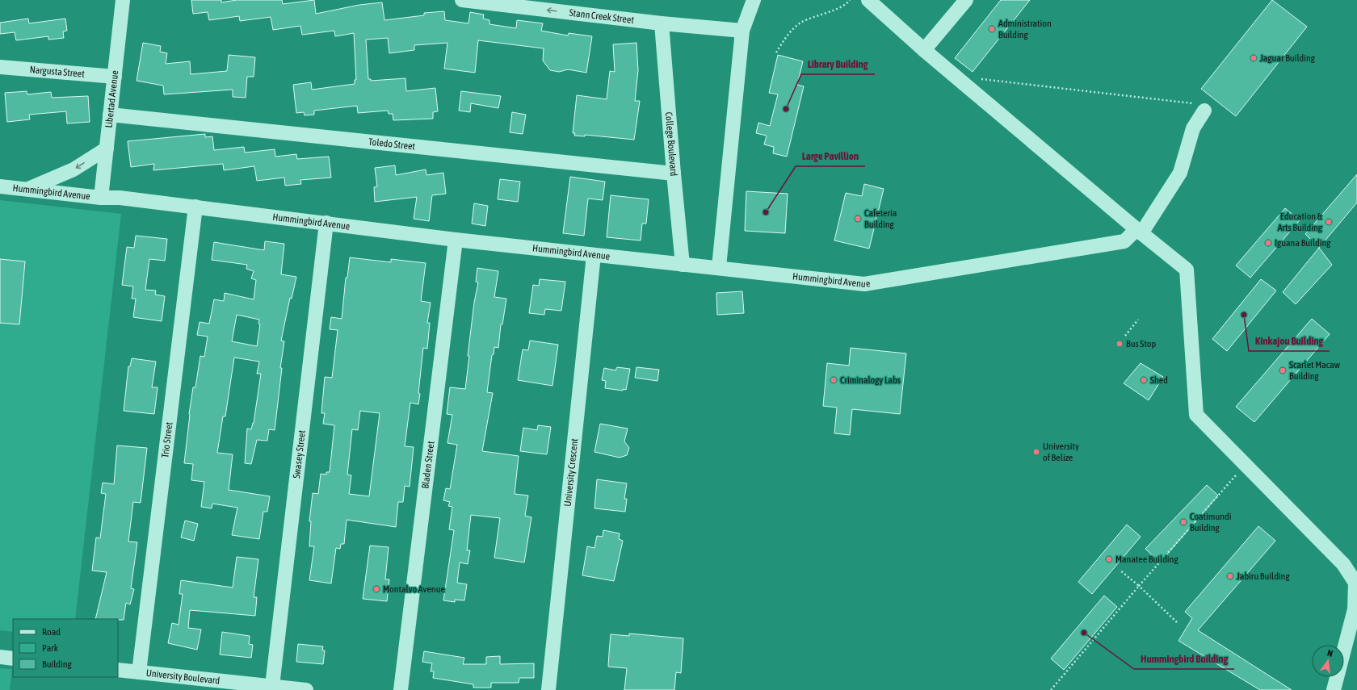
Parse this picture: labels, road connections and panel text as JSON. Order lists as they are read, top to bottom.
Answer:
{
  "streets": {
    "street": [
      "Stann Creek Street",
      "Nargusta Street",
      "Libertad Avenue",
      "Toledo Street",
      "College Boulevard",
      "Hummingbird Avenue",
      "Trio Street",
      "Swasey Street",
      "Bladen Street",
      "University Crescent",
      "University Boulevard"
    ]
  },
  "crossings": [
    ["Stann Creek Street", "College Boulevard"],
    ["Nargusta Street", "Libertad Avenue"],
    ["Libertad Avenue", "Toledo Street"],
    ["Libertad Avenue", "Hummingbird Avenue"],
    ["Toledo Street", "College Boulevard"],
    ["College Boulevard", "Hummingbird Avenue"],
    ["Hummingbird Avenue", "Trio Street"],
    ["Hummingbird Avenue", "Swasey Street"],
    ["Hummingbird Avenue", "Bladen Street"],
    ["Hummingbird Avenue", "University Crescent"],
    ["Trio Street", "University Boulevard"],
    ["Swasey Street", "University Boulevard"]
  ],
  "one_way": ["Stann Creek Street"],
  "places": [
    "Administration Building",
    "Jaguar Building",
    "Library Building",
    "Large Pavillion",
    "Cafeteria Building",
    "Education & Arts Building",
    "Iguana Building",
    "Kinkajou Building",
    "Bus Stop",
    "Scarlet Macaw Building",
    "Criminalogy Labs",
    "Shed",
    "University of Belize",
    "Coatimundi Building",
    "Manatee Building",
    "Jabiru Building",
    "Montalvo Avenue",
    "Hummingbird Building"
  ],
  "legend": ["Road", "Park", "Building"],
  "north": "top"
}
